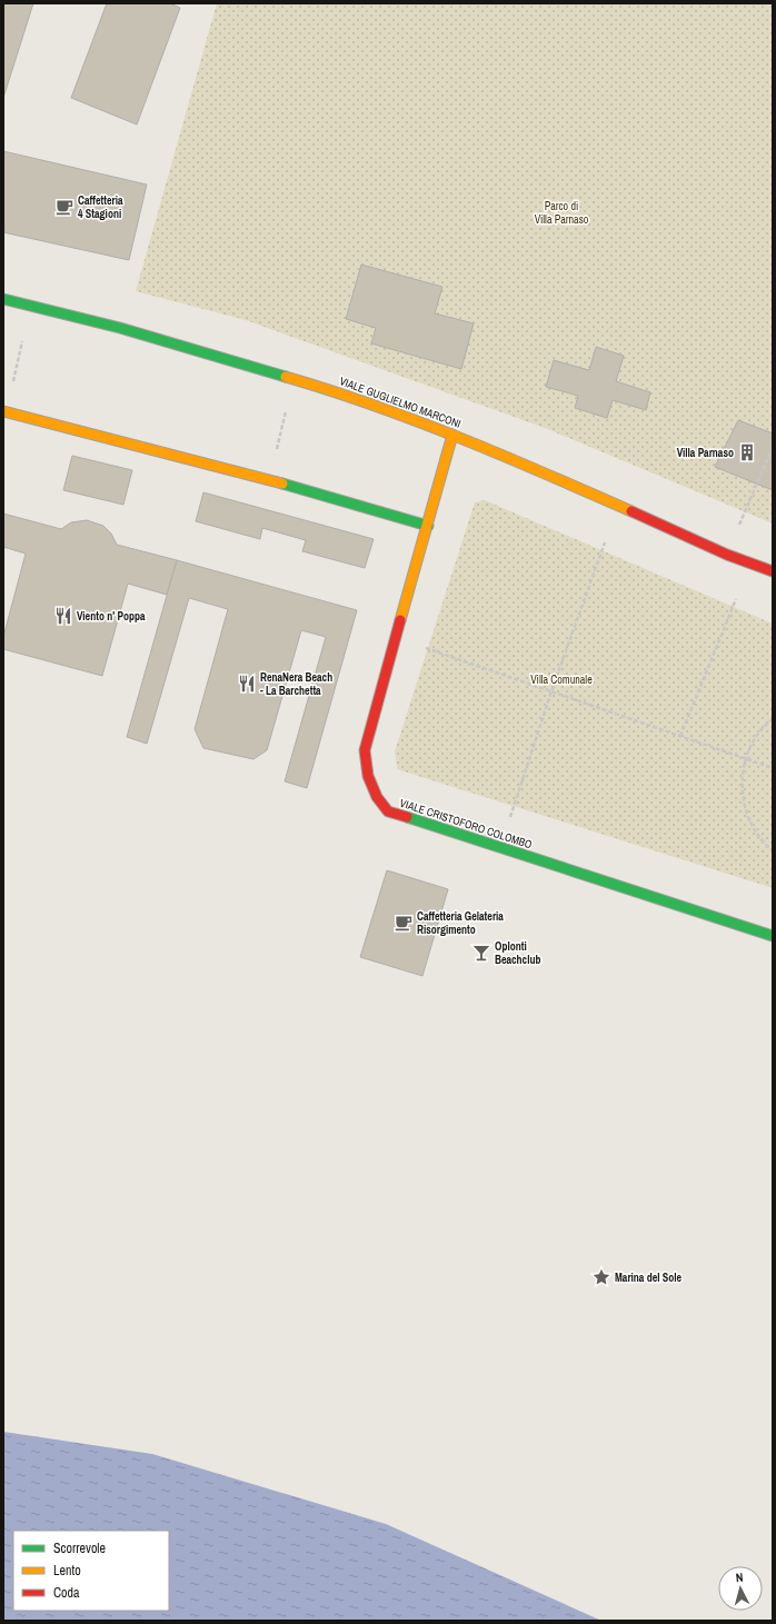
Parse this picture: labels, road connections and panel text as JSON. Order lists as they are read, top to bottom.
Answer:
{
  "streets": {
    "street": ["VIALE GUGLIELMO MARCONI", "VIALE CRISTOFORO COLOMBO"]
  },
  "crossings": [
    ["VIALE GUGLIELMO MARCONI", "VIALE CRISTOFORO COLOMBO"]
  ],
  "parks": ["Parco di Villa Parnaso", "Villa Comunale"],
  "places": {
    "cafe": ["Caffetteria 4 Stagioni", "Caffetteria Gelateria Risorgimento"],
    "building": ["Villa Parnaso"],
    "restaurant": ["Viento n' Poppa", "RenaNera Beach - La Barchetta"],
    "bar": ["Oplonti Beachclub"],
    "place": ["Marina del Sole"]
  },
  "legend": ["Scorrevole", "Lento", "Coda"],
  "north": "top"
}
